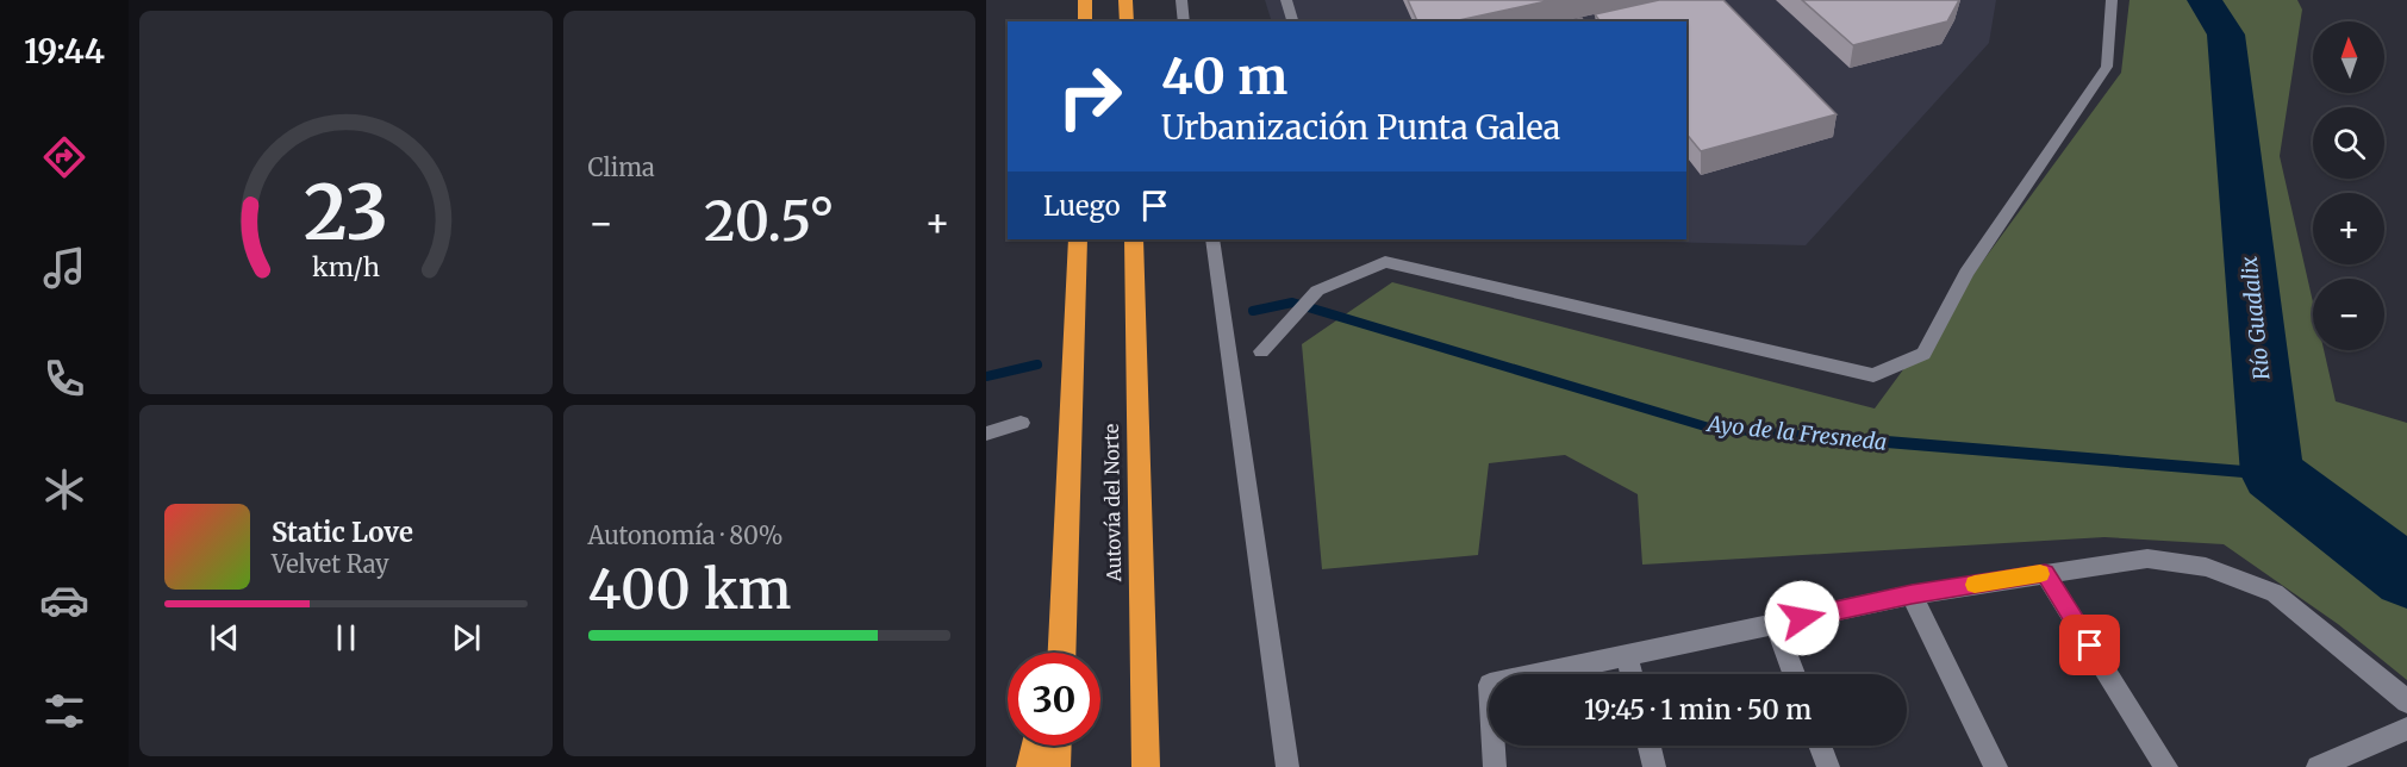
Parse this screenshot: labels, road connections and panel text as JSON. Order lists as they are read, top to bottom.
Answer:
{
  "streets": {
    "highway": ["Autovía del Norte"]
  },
  "water": ["Río Guadalix", "Ayo de la Fresneda"],
  "north": "top",
  "page": {
    "tabs": "19:44",
    "tile": [
      "Clima",
      ["Autonomía · 80%", "400 km"]
    ],
    "map_buttons": ["+", "−"],
    "turn": ["40 m", "Urbanización Punta Galea"],
    "then": "Luego",
    "heat": ["−", "20.5°", "+"],
    "song": ["Static Love", "Velvet Ray"],
    "limit": "30",
    "trip": "19:45 · 1 min · 50 m",
    "gauge": ["23", "km/h"]
  }
}
